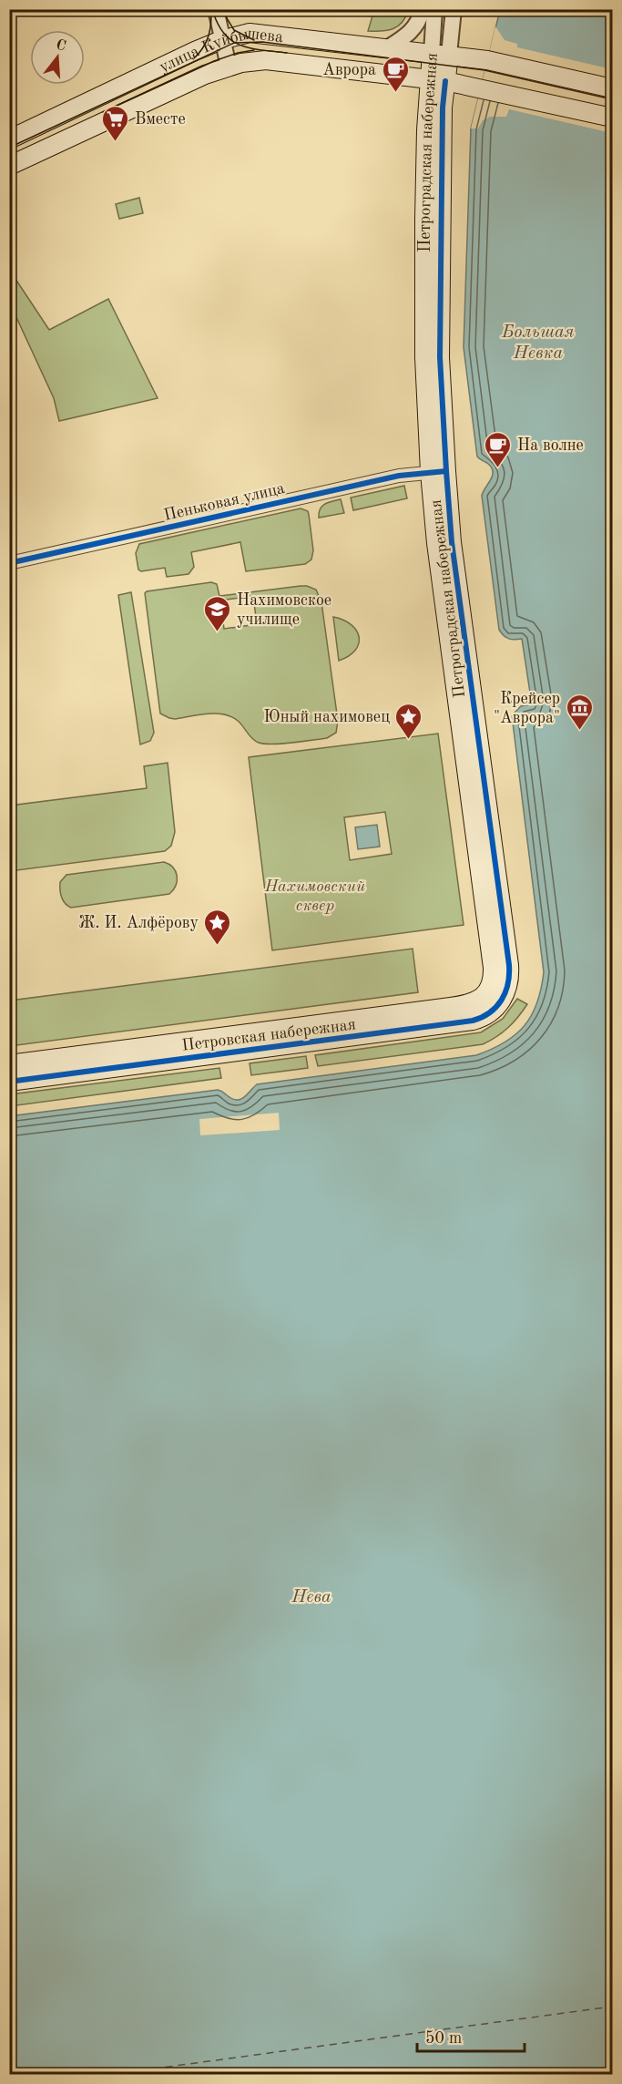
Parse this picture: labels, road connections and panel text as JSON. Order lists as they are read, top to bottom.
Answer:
{
  "streets": {
    "main road": ["улица Куйбышева", "Петроградская набережная", "Петровская набережная"],
    "street": ["Пеньковая улица"]
  },
  "crossings": [
    ["улица Куйбышева", "Петроградская набережная"],
    ["Петроградская набережная", "Пеньковая улица"],
    ["Петроградская набережная", "Петровская набережная"]
  ],
  "water": ["Большая Невка", "Нева"],
  "parks": ["Нахимовский сквер"],
  "places": {
    "cafe": ["Аврора", "На волне"],
    "supermarket": ["Вместе"],
    "school or university": ["Нахимовское училище"],
    "museum": ["Крейсер \"Аврора\""],
    "place": ["Юный нахимовец", "Ж. И. Алфёрову"]
  },
  "scale_bar": "50 m",
  "north": "top"
}
